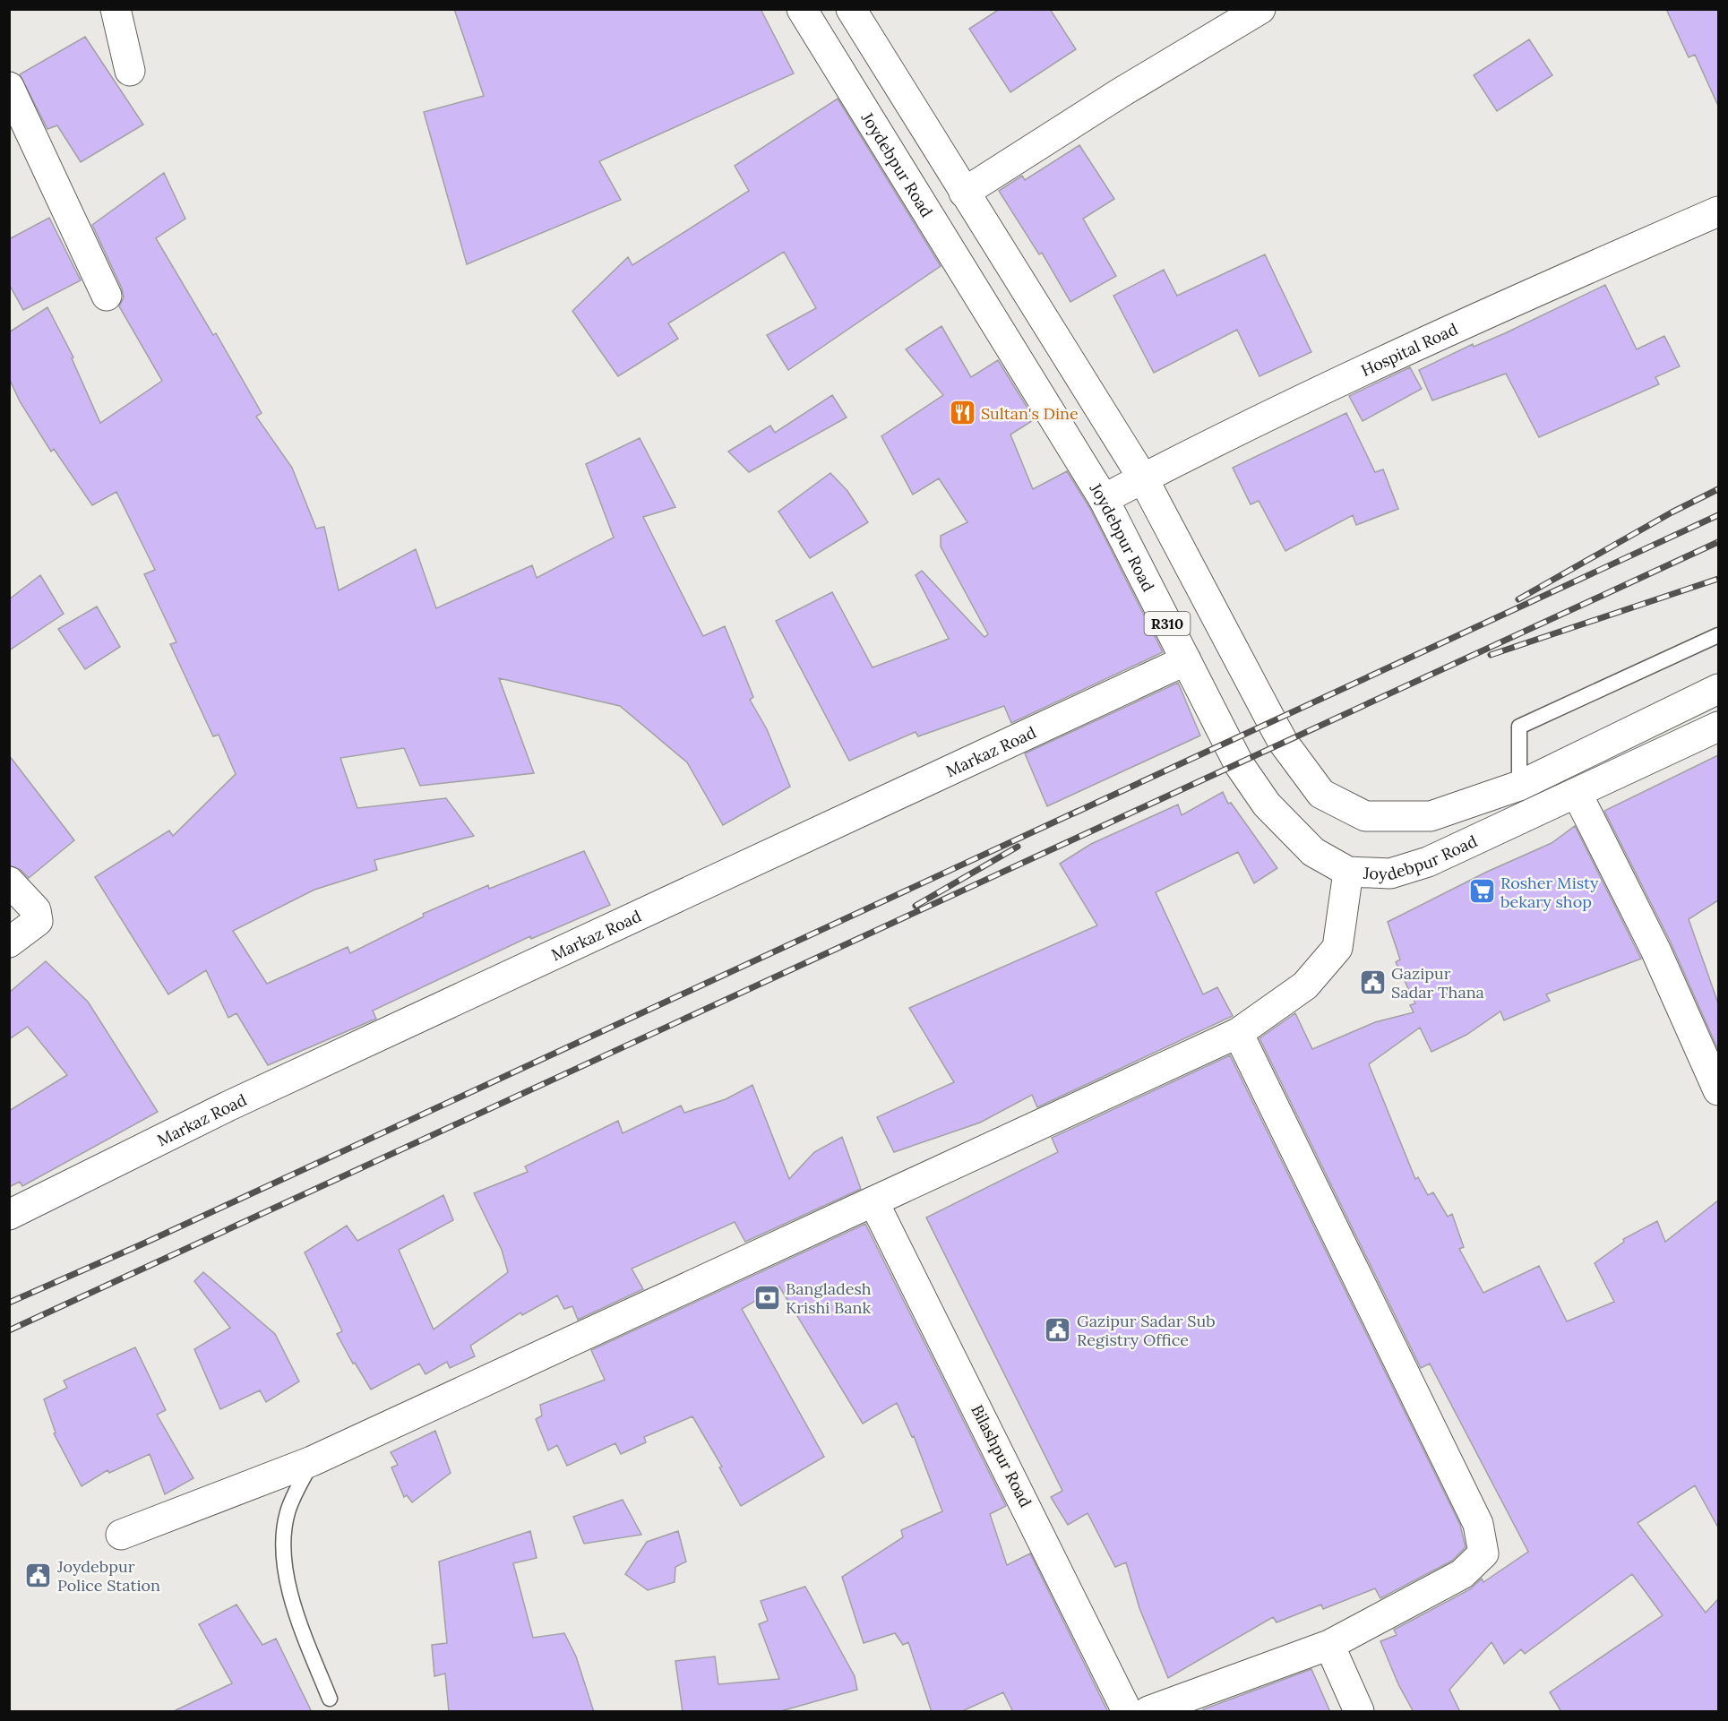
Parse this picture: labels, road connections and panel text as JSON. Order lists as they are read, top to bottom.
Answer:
{
  "streets": {
    "main road": [
      "Joydebpur Road",
      "Hospital Road",
      "R310",
      "Markaz Road",
      "Bilashpur Road"
    ]
  },
  "crossings": [
    ["Joydebpur Road", "Hospital Road"],
    ["Joydebpur Road", "Markaz Road"],
    ["Hospital Road", "R310"]
  ],
  "places": {
    "restaurant": ["Sultan's Dine"],
    "supermarket": ["Rosher Misty bekary shop"],
    "public building": ["Gazipur Sadar Thana", "Gazipur Sadar Sub Registry Office", "Joydebpur Police Station"],
    "bank": ["Bangladesh Krishi Bank"]
  }
}
